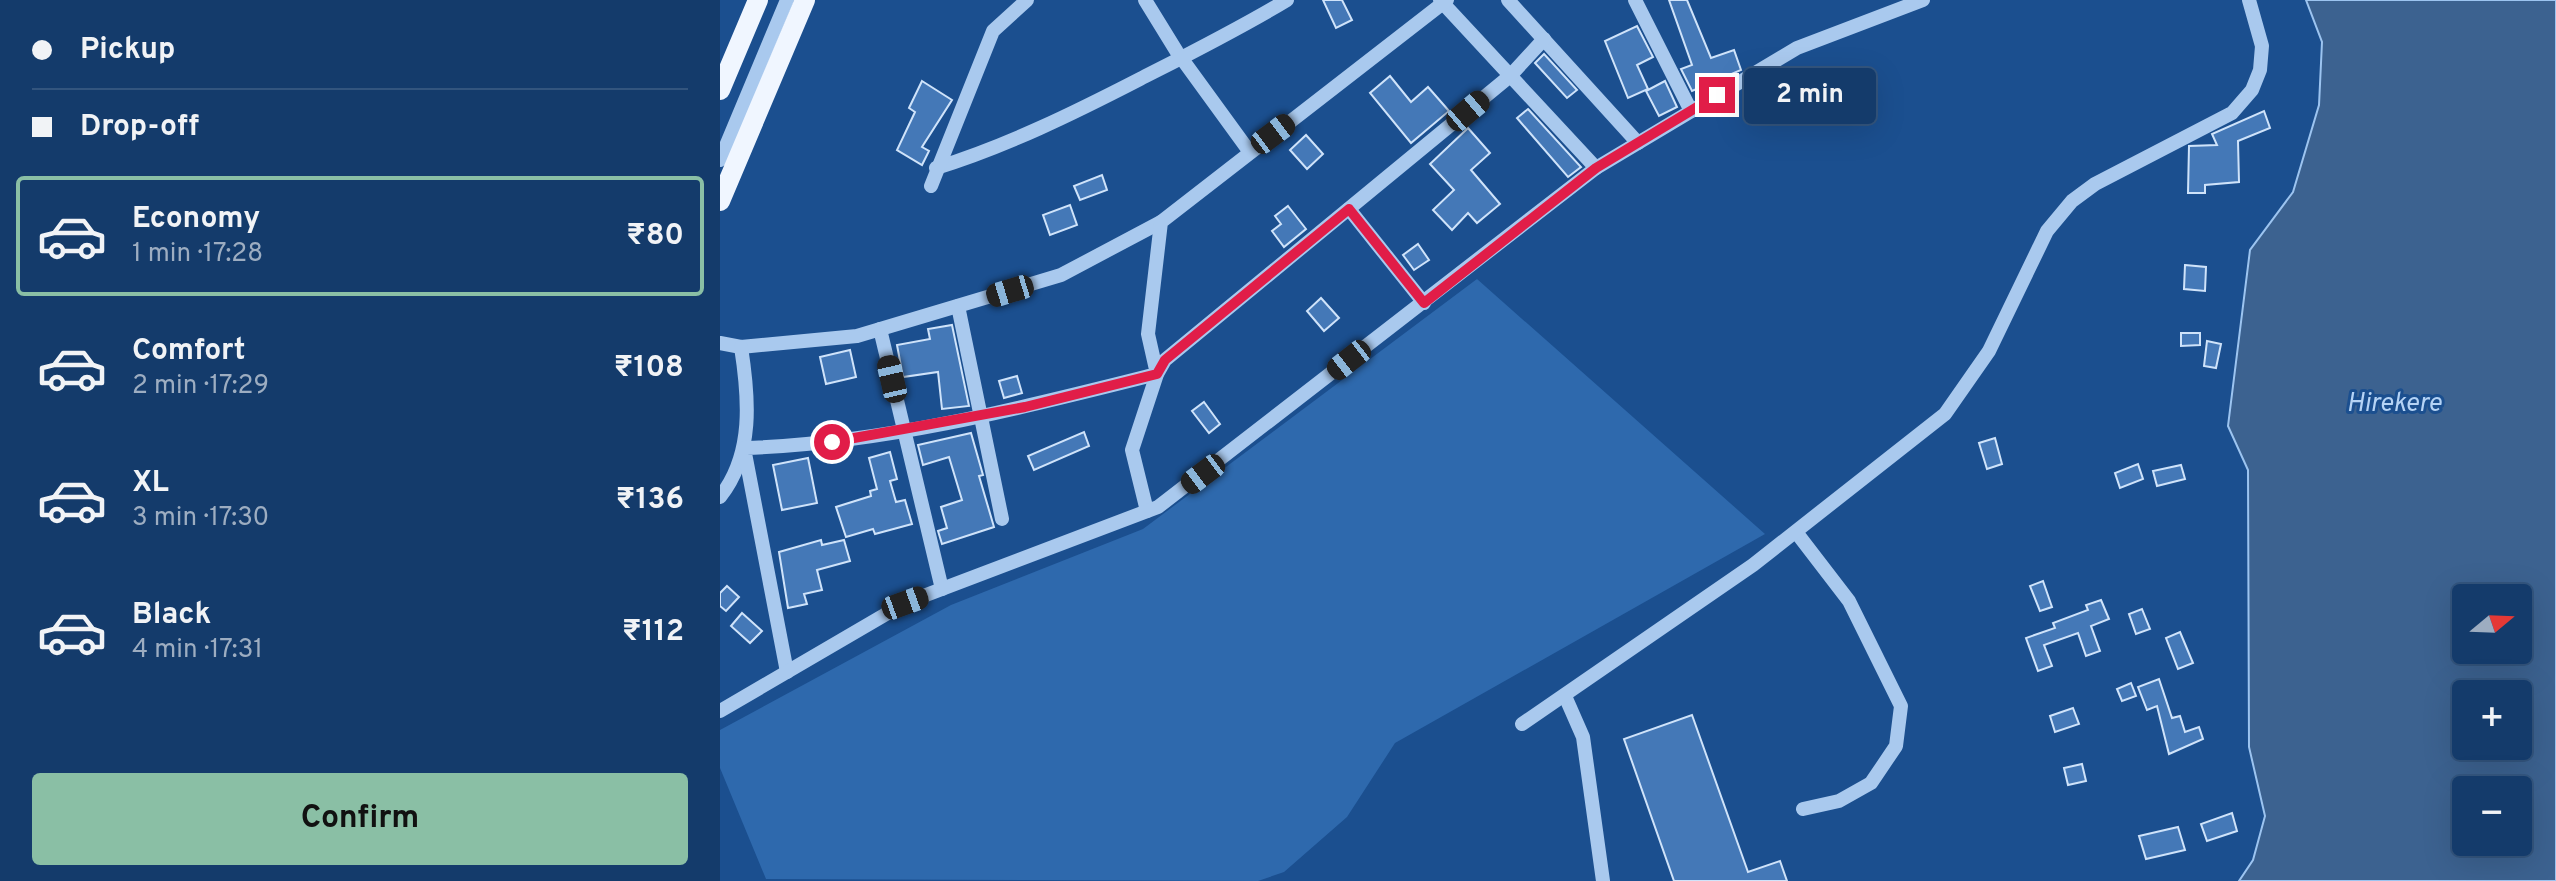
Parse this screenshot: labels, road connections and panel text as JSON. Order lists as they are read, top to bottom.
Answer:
{
  "water": ["Hirekere"],
  "north": "right",
  "page": {
    "banner": ["Pickup", "Drop-off"],
    "bubble": "2 min",
    "list": [
      {
        "name": "Economy",
        "note": "1 min · 17:28",
        "value": "₹80"
      },
      {
        "name": "Comfort",
        "note": "2 min · 17:29",
        "value": "₹108"
      },
      {
        "name": "XL",
        "note": "3 min · 17:30",
        "value": "₹136"
      },
      {
        "name": "Black",
        "note": "4 min · 17:31",
        "value": "₹112"
      }
    ],
    "map_buttons": ["+", "−"],
    "buttons": "Confirm"
  }
}
